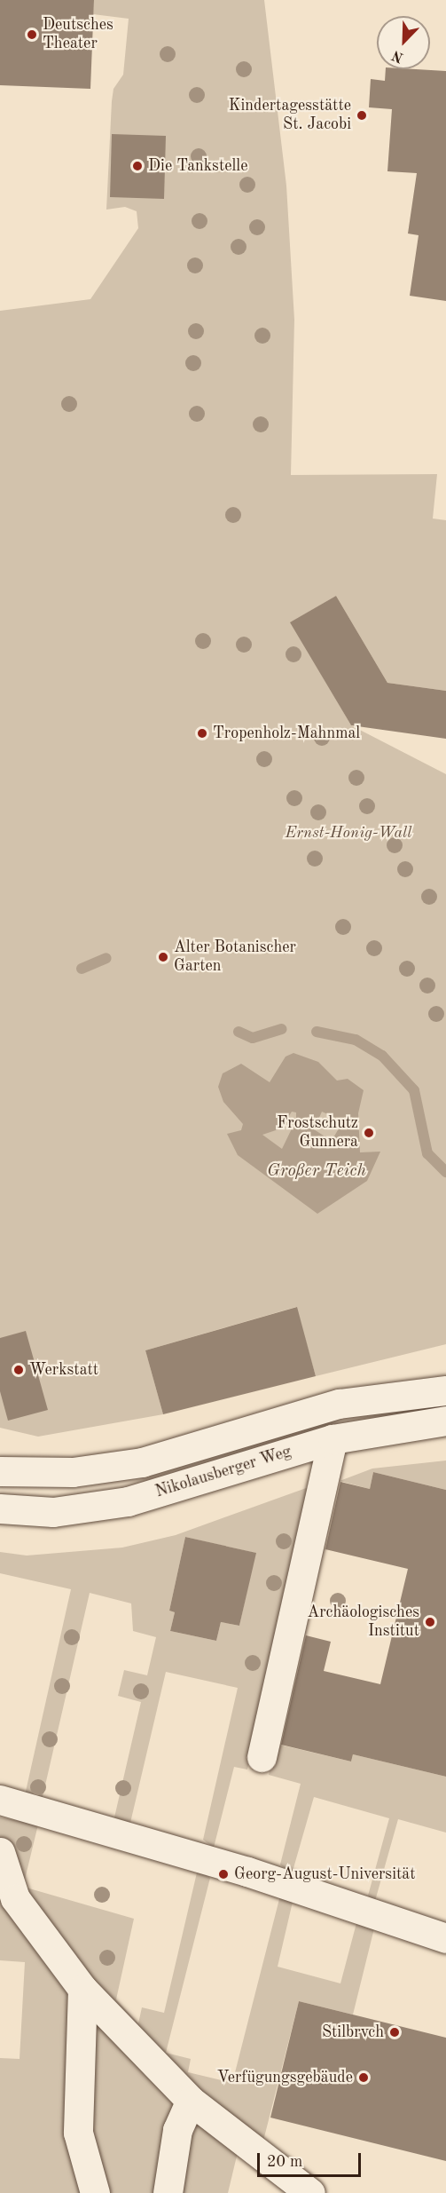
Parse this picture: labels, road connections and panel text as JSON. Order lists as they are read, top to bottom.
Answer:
{
  "streets": {
    "street": ["Nikolausberger Weg"]
  },
  "water": ["Großer Teich"],
  "parks": ["Ernst-Honig-Wall"],
  "places": [
    "Deutsches Theater",
    "Kindertagesstätte St. Jacobi",
    "Die Tankstelle",
    "Tropenholz-Mahnmal",
    "Alter Botanischer Garten",
    "Frostschutz Gunnera",
    "Werkstatt",
    "Archäologisches Institut",
    "Georg-August-Universität",
    "Stilbrvch",
    "Verfügungsgebäude"
  ],
  "scale_bar": "20 m",
  "north": "bottom left"
}
